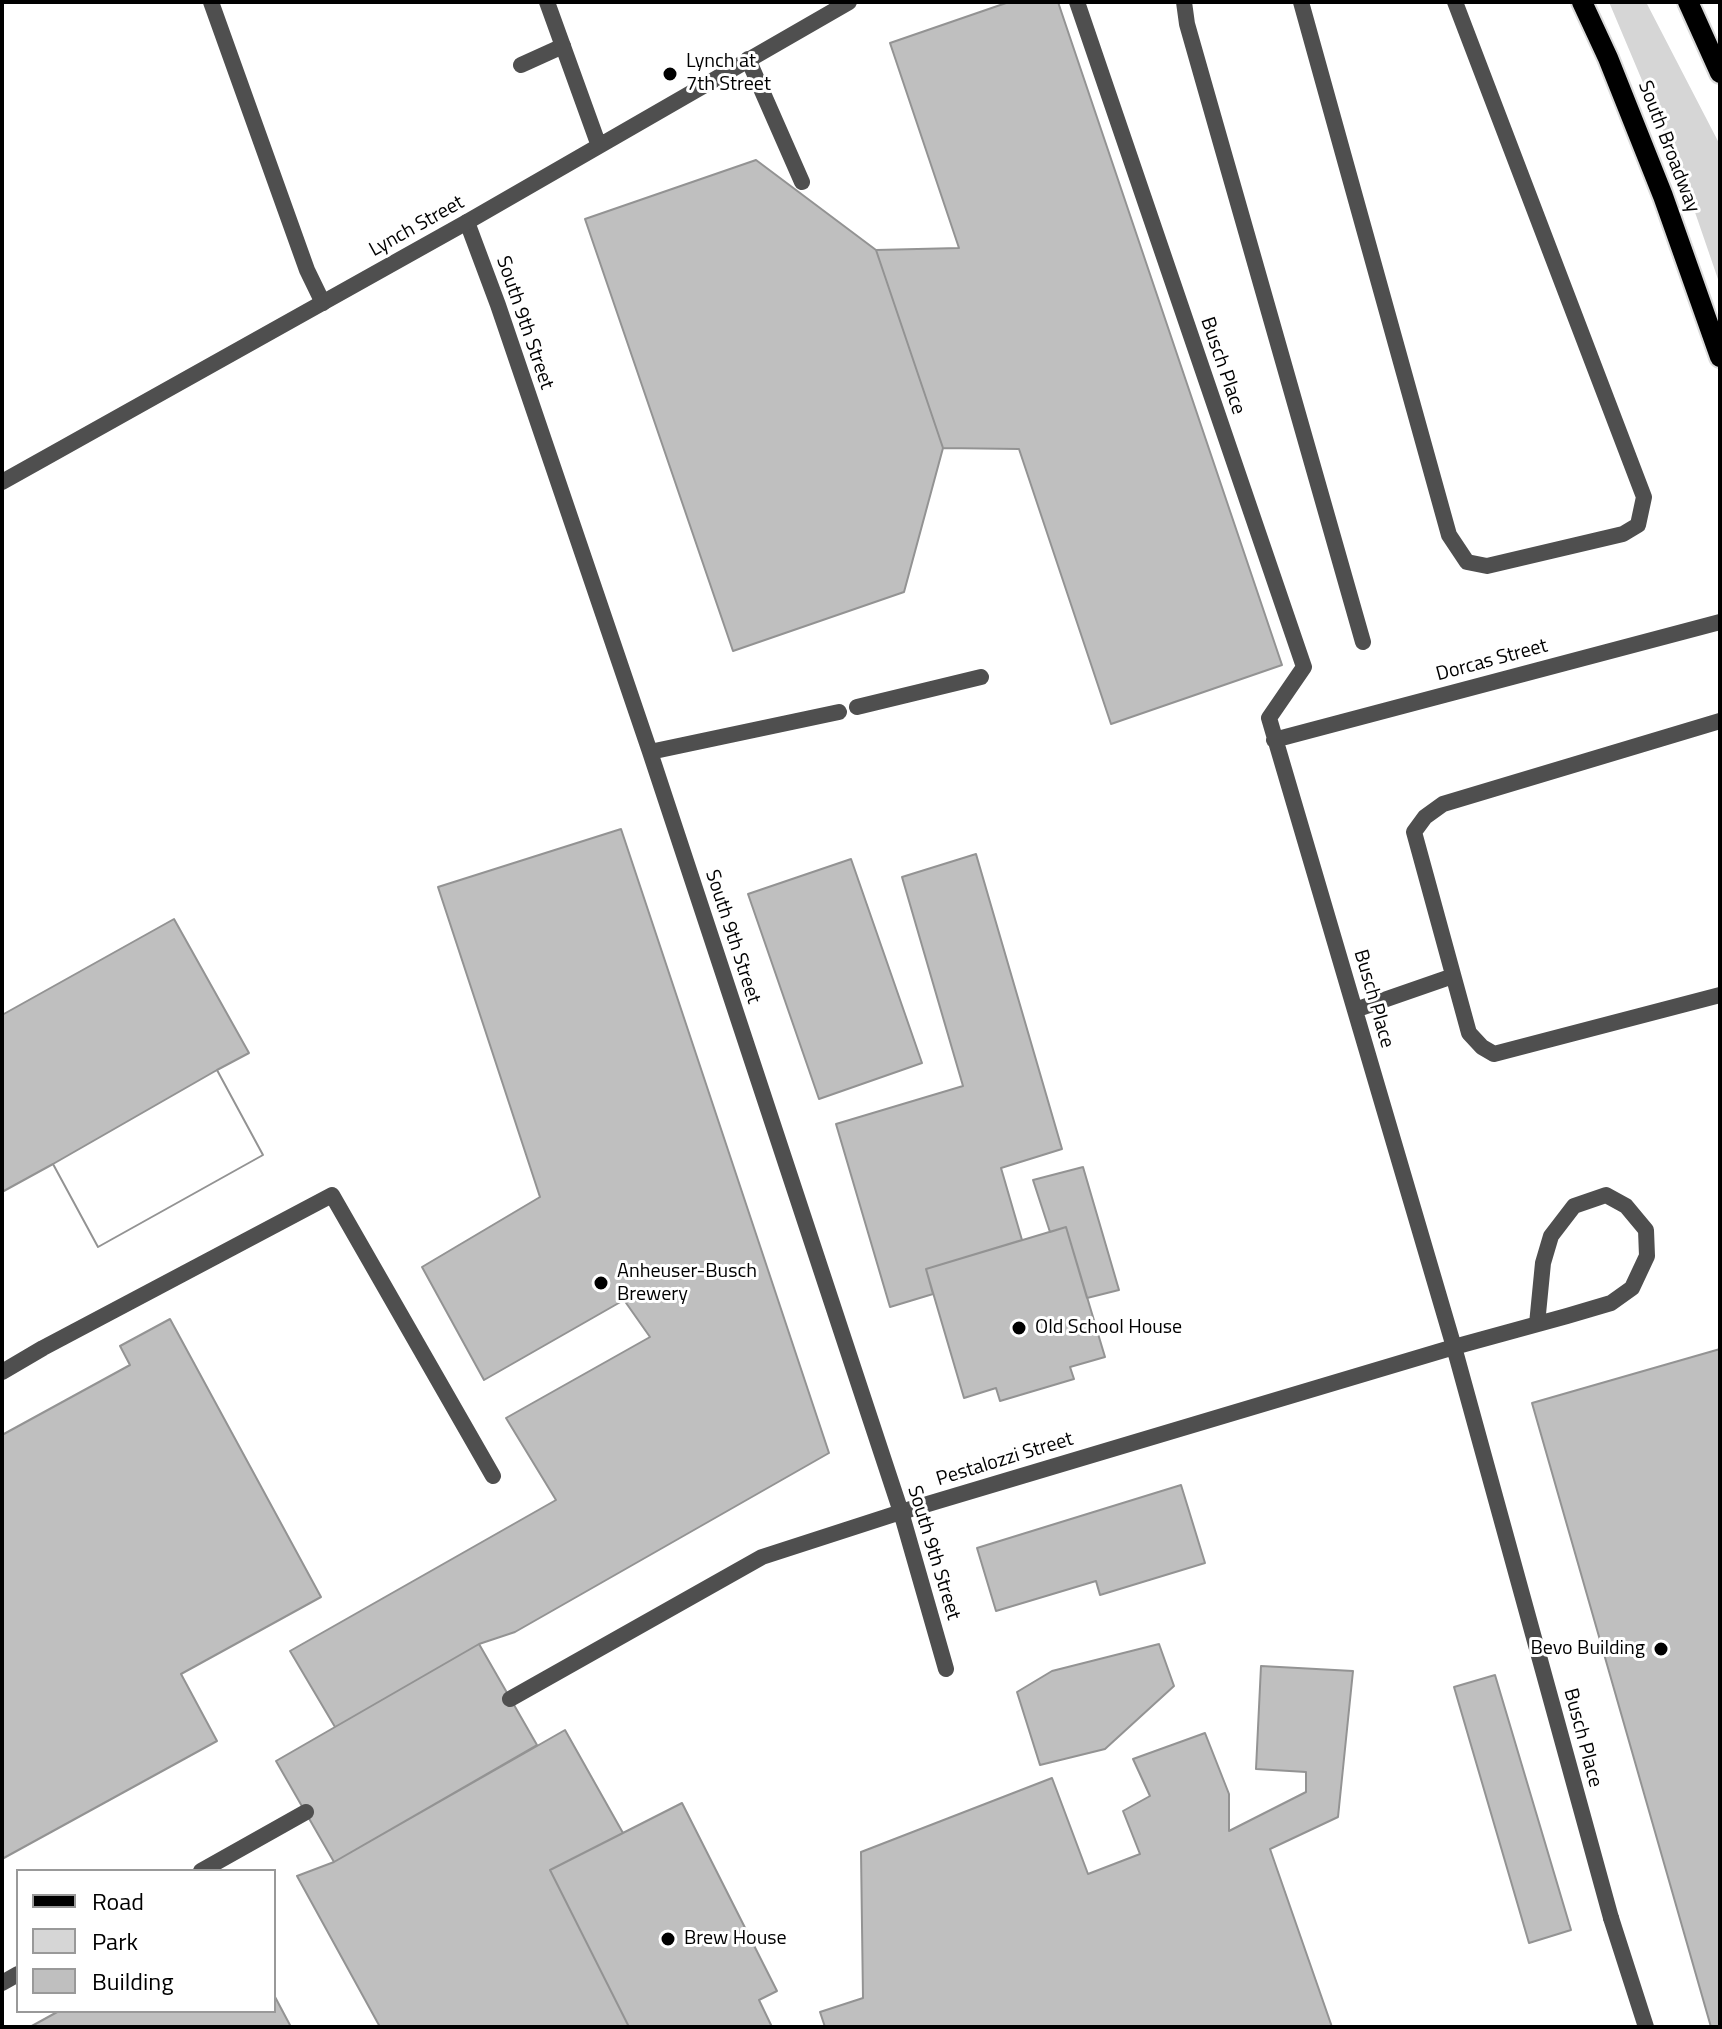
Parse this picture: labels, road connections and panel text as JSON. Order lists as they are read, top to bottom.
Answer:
{
  "streets": {
    "main road": ["South Broadway"],
    "street": [
      "Lynch Street",
      "South 9th Street",
      "Busch Place",
      "Dorcas Street",
      "Pestalozzi Street"
    ]
  },
  "crossings": [
    ["Lynch Street", "South 9th Street"],
    ["South 9th Street", "Pestalozzi Street"],
    ["Busch Place", "Dorcas Street"],
    ["Busch Place", "Pestalozzi Street"]
  ],
  "places": [
    "Lynch at 7th Street",
    "Anheuser-Busch Brewery",
    "Old School House",
    "Bevo Building",
    "Brew House"
  ],
  "legend": ["Road", "Park", "Building"]
}
